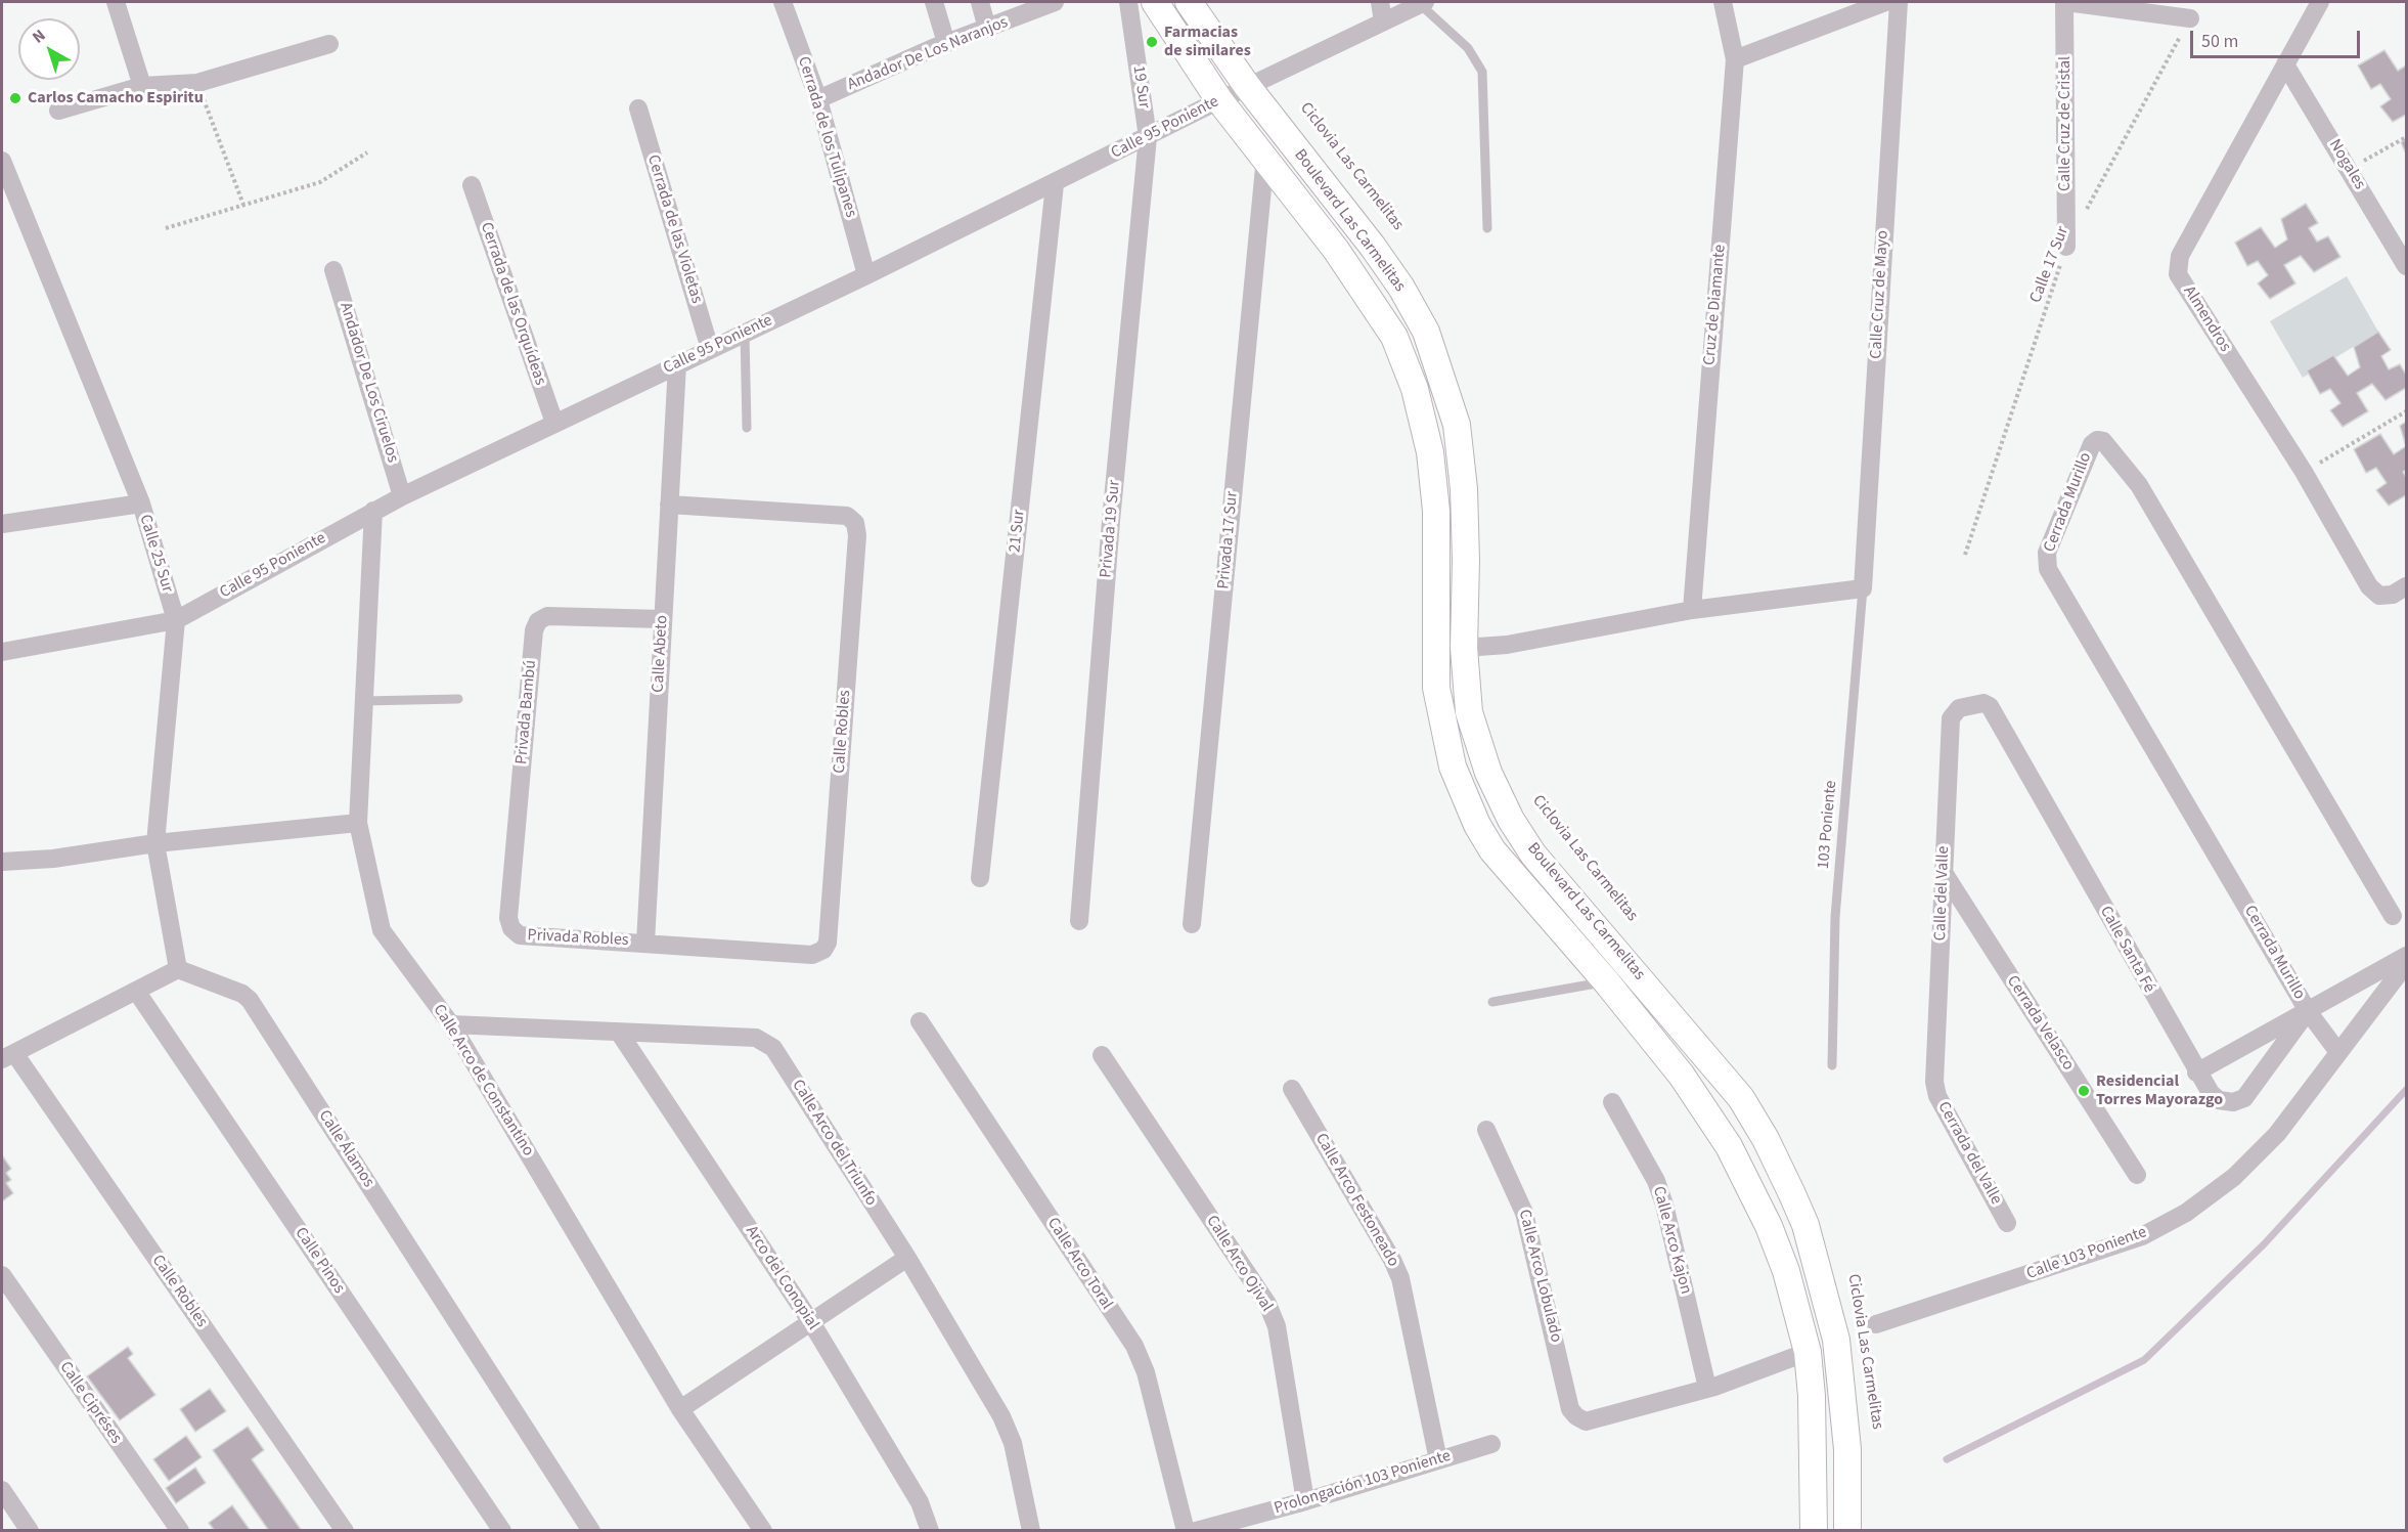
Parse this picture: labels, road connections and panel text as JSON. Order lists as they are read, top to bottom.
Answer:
{
  "streets": {
    "main road": ["Boulevard Las Carmelitas"],
    "street": [
      "Andador De Los Naranjos",
      "19 Sur",
      "Calle Cruz de Cristal",
      "Calle 95 Poniente",
      "Cerrada de los Tulipanes",
      "Nogales",
      "Cerrada de las Violetas",
      "Calle Cruz de Mayo",
      "Cerrada de las Orquídeas",
      "Cruz de Diamante",
      "Almendros",
      "Andador De Los Ciruelos",
      "Cerrada Murillo",
      "Privada 19 Sur",
      "21 Sur",
      "Privada 17 Sur",
      "Calle 25 Sur",
      "Calle Abeto",
      "Privada Bambú",
      "Calle Robles",
      "Calle del Valle",
      "Privada Robles",
      "Calle Santa Fé",
      "Cerrada Velasco",
      "Calle Arco de Constantino",
      "Calle Arco del Triunfo",
      "Calle Álamos",
      "Cerrada del Valle",
      "Calle Arco Festoneado",
      "Calle Arco Kajon",
      "Calle 103 Poniente",
      "Calle Pinos",
      "Calle Arco Toral",
      "Calle Arco Ojival",
      "Calle Arco Lobulado",
      "Arco del Conopial",
      "Calle Cipréses",
      "Prolongación 103 Poniente"
    ],
    "lane": ["103 Poniente"],
    "path": ["Calle 17 Sur"]
  },
  "crossings": [
    ["Andador De Los Naranjos", "Cerrada de los Tulipanes"],
    ["19 Sur", "Calle 95 Poniente"],
    ["19 Sur", "Privada 19 Sur"],
    ["Calle Cruz de Cristal", "Calle 17 Sur"],
    ["Calle 95 Poniente", "Cerrada de los Tulipanes"],
    ["Calle 95 Poniente", "Boulevard Las Carmelitas"],
    ["Calle 95 Poniente", "Cerrada de las Violetas"],
    ["Calle 95 Poniente", "Cerrada de las Orquídeas"],
    ["Calle 95 Poniente", "Andador De Los Ciruelos"],
    ["Calle 95 Poniente", "Privada 19 Sur"],
    ["Calle 95 Poniente", "21 Sur"],
    ["Calle 95 Poniente", "Calle 25 Sur"],
    ["Calle 95 Poniente", "Calle Abeto"],
    ["Calle 95 Poniente", "Calle Arco de Constantino"],
    ["Nogales", "Almendros"],
    ["Boulevard Las Carmelitas", "Privada 17 Sur"],
    ["Calle Cruz de Mayo", "103 Poniente"],
    ["Cerrada Murillo", "Calle Santa Fé"],
    ["Cerrada Murillo", "Calle 103 Poniente"],
    ["Calle 25 Sur", "Calle Álamos"],
    ["Calle Abeto", "Privada Bambú"],
    ["Calle Abeto", "Calle Robles"],
    ["Calle Abeto", "Privada Robles"],
    ["Privada Bambú", "Privada Robles"],
    ["Calle Robles", "Privada Robles"],
    ["Calle del Valle", "Calle Santa Fé"],
    ["Calle del Valle", "Cerrada Velasco"],
    ["Calle del Valle", "Cerrada del Valle"],
    ["Calle Arco de Constantino", "Calle Arco del Triunfo"],
    ["Calle Arco del Triunfo", "Arco del Conopial"],
    ["Calle Arco Festoneado", "Prolongación 103 Poniente"],
    ["Calle Arco Kajon", "Calle Arco Lobulado"],
    ["Calle Arco Ojival", "Prolongación 103 Poniente"]
  ],
  "places": ["Farmacias de similares", "Carlos Camacho Espiritu", "Residencial Torres Mayorazgo"],
  "scale_bar": "50 m",
  "north": "top left"
}
